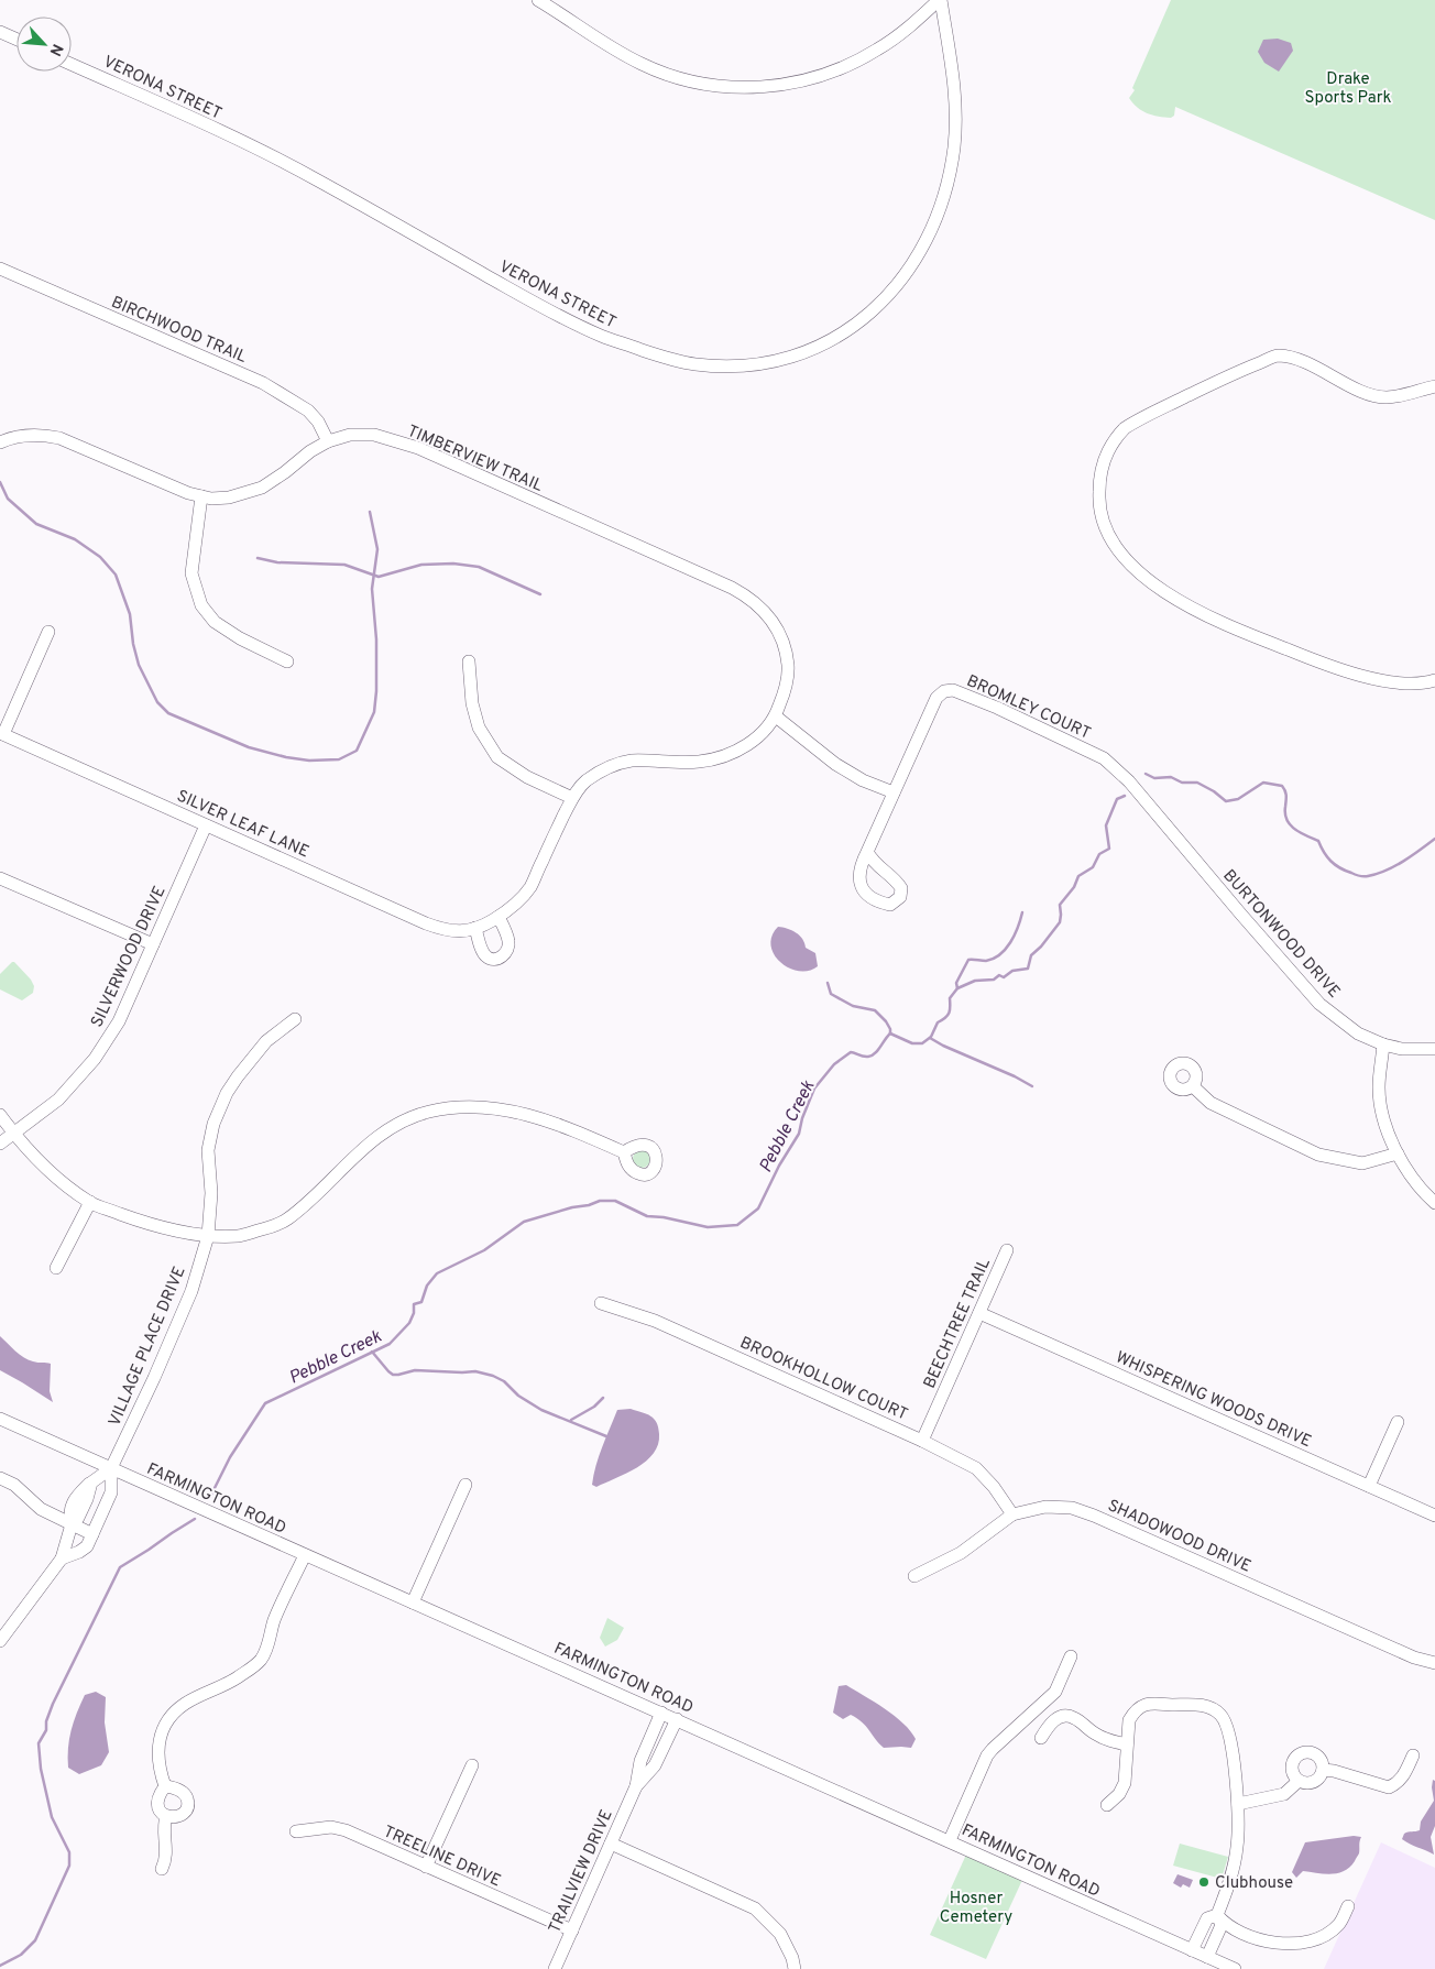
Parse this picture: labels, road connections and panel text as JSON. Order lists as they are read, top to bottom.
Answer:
{
  "streets": {
    "street": [
      "VERONA STREET",
      "BIRCHWOOD TRAIL",
      "TIMBERVIEW TRAIL",
      "BROMLEY COURT",
      "SILVER LEAF LANE",
      "BURTONWOOD DRIVE",
      "SILVERWOOD DRIVE",
      "BEECHTREE TRAIL",
      "VILLAGE PLACE DRIVE",
      "BROOKHOLLOW COURT",
      "WHISPERING WOODS DRIVE",
      "FARMINGTON ROAD",
      "SHADOWOOD DRIVE",
      "TREELINE DRIVE",
      "TRAILVIEW DRIVE"
    ]
  },
  "crossings": [
    ["BIRCHWOOD TRAIL", "TIMBERVIEW TRAIL"],
    ["TIMBERVIEW TRAIL", "SILVER LEAF LANE"],
    ["BROMLEY COURT", "BURTONWOOD DRIVE"],
    ["SILVER LEAF LANE", "SILVERWOOD DRIVE"],
    ["BEECHTREE TRAIL", "BROOKHOLLOW COURT"],
    ["BEECHTREE TRAIL", "WHISPERING WOODS DRIVE"],
    ["VILLAGE PLACE DRIVE", "FARMINGTON ROAD"],
    ["BROOKHOLLOW COURT", "SHADOWOOD DRIVE"],
    ["FARMINGTON ROAD", "TRAILVIEW DRIVE"],
    ["TREELINE DRIVE", "TRAILVIEW DRIVE"]
  ],
  "water": ["Pebble Creek"],
  "parks": ["Drake Sports Park", "Hosner Cemetery"],
  "places": ["Clubhouse"],
  "north": "bottom right"
}
